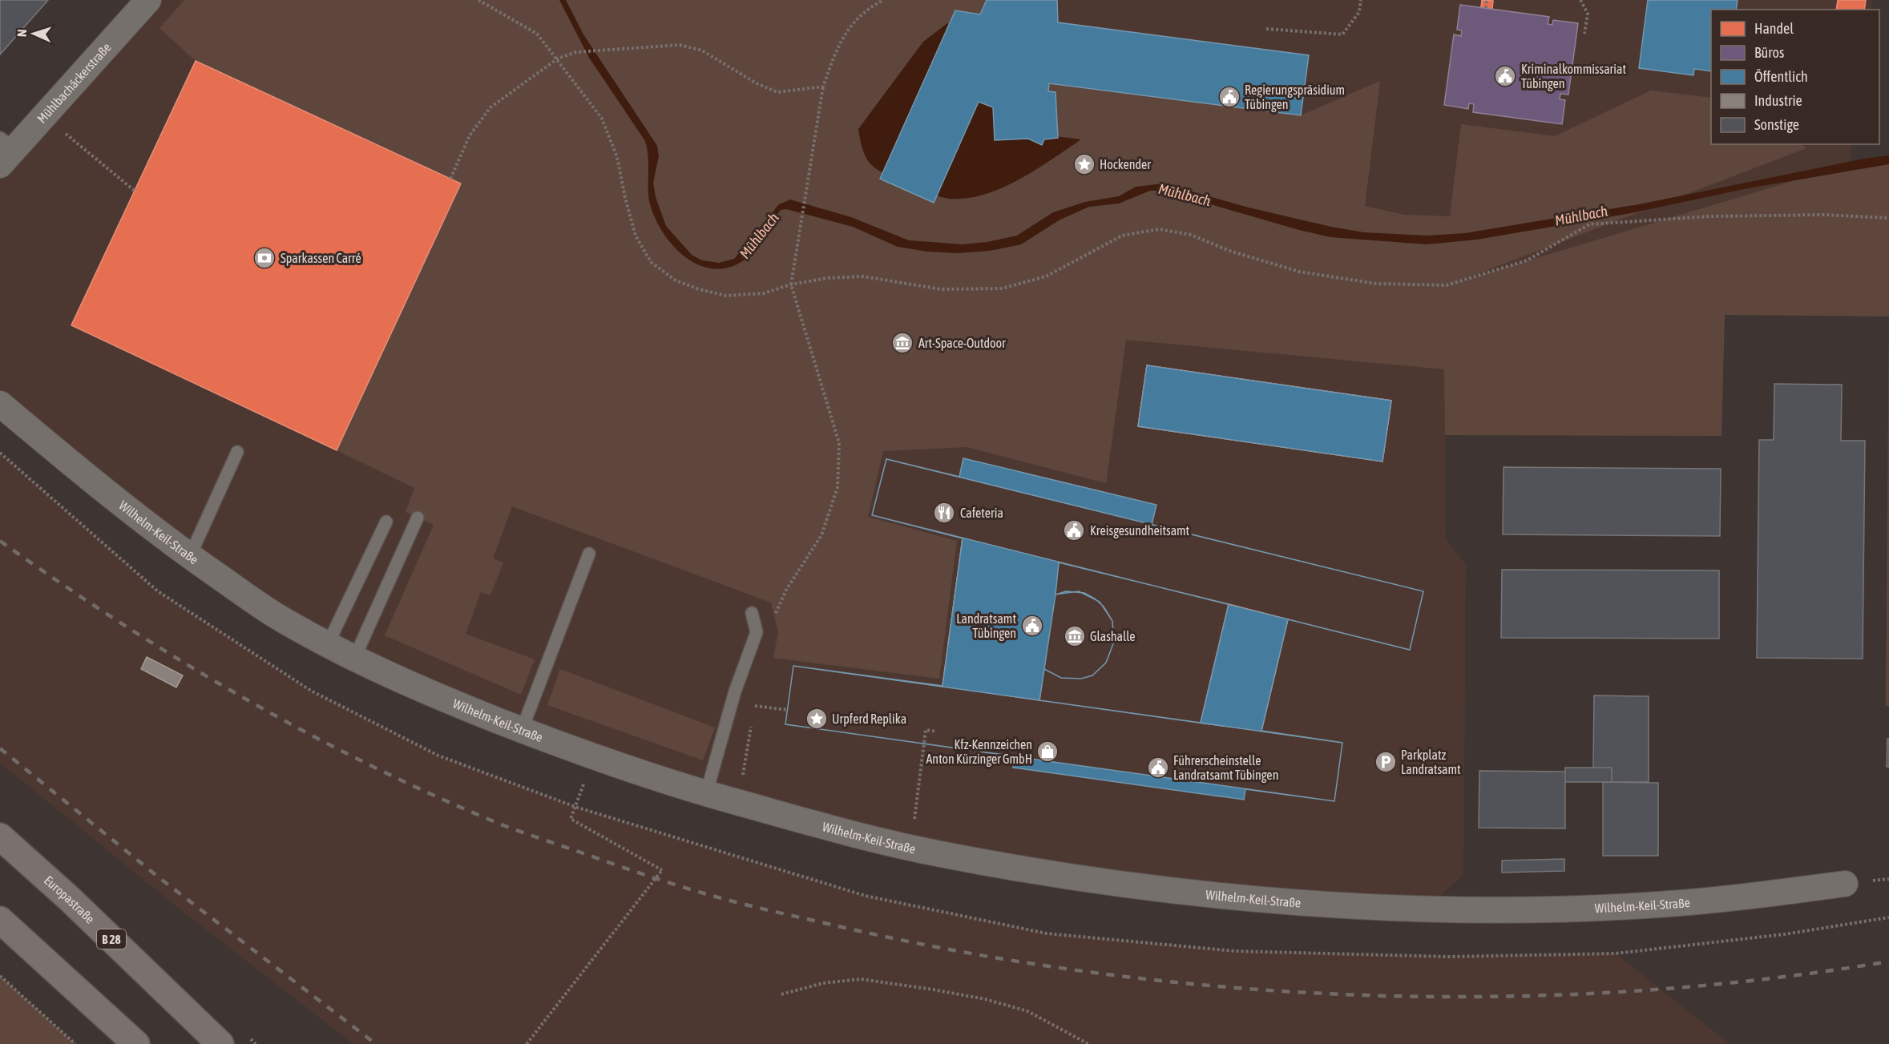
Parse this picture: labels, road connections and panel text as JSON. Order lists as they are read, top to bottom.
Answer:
{
  "streets": {
    "main road": ["Europastraße", "B 28"],
    "street": ["Mühlbachäckerstraße", "Wilhelm-Keil-Straße"]
  },
  "water": ["Mühlbach"],
  "places": {
    "public building": [
      "Kriminalkommissariat Tübingen",
      "Regierungspräsidium Tübingen",
      "Kreisgesundheitsamt",
      "Landratsamt Tübingen",
      "Führerscheinstelle Landratsamt Tübingen"
    ],
    "place": ["Hockender", "Urpferd Replika"],
    "bank": ["Sparkassen Carré"],
    "museum": ["Art-Space-Outdoor", "Glashalle"],
    "restaurant": ["Cafeteria"],
    "shop": ["Kfz-Kennzeichen Anton Kürzinger GmbH"],
    "parking": ["Parkplatz Landratsamt"]
  },
  "legend": [
    "Handel",
    "Büros",
    "Öffentlich",
    "Industrie",
    "Sonstige"
  ],
  "north": "left"
}
